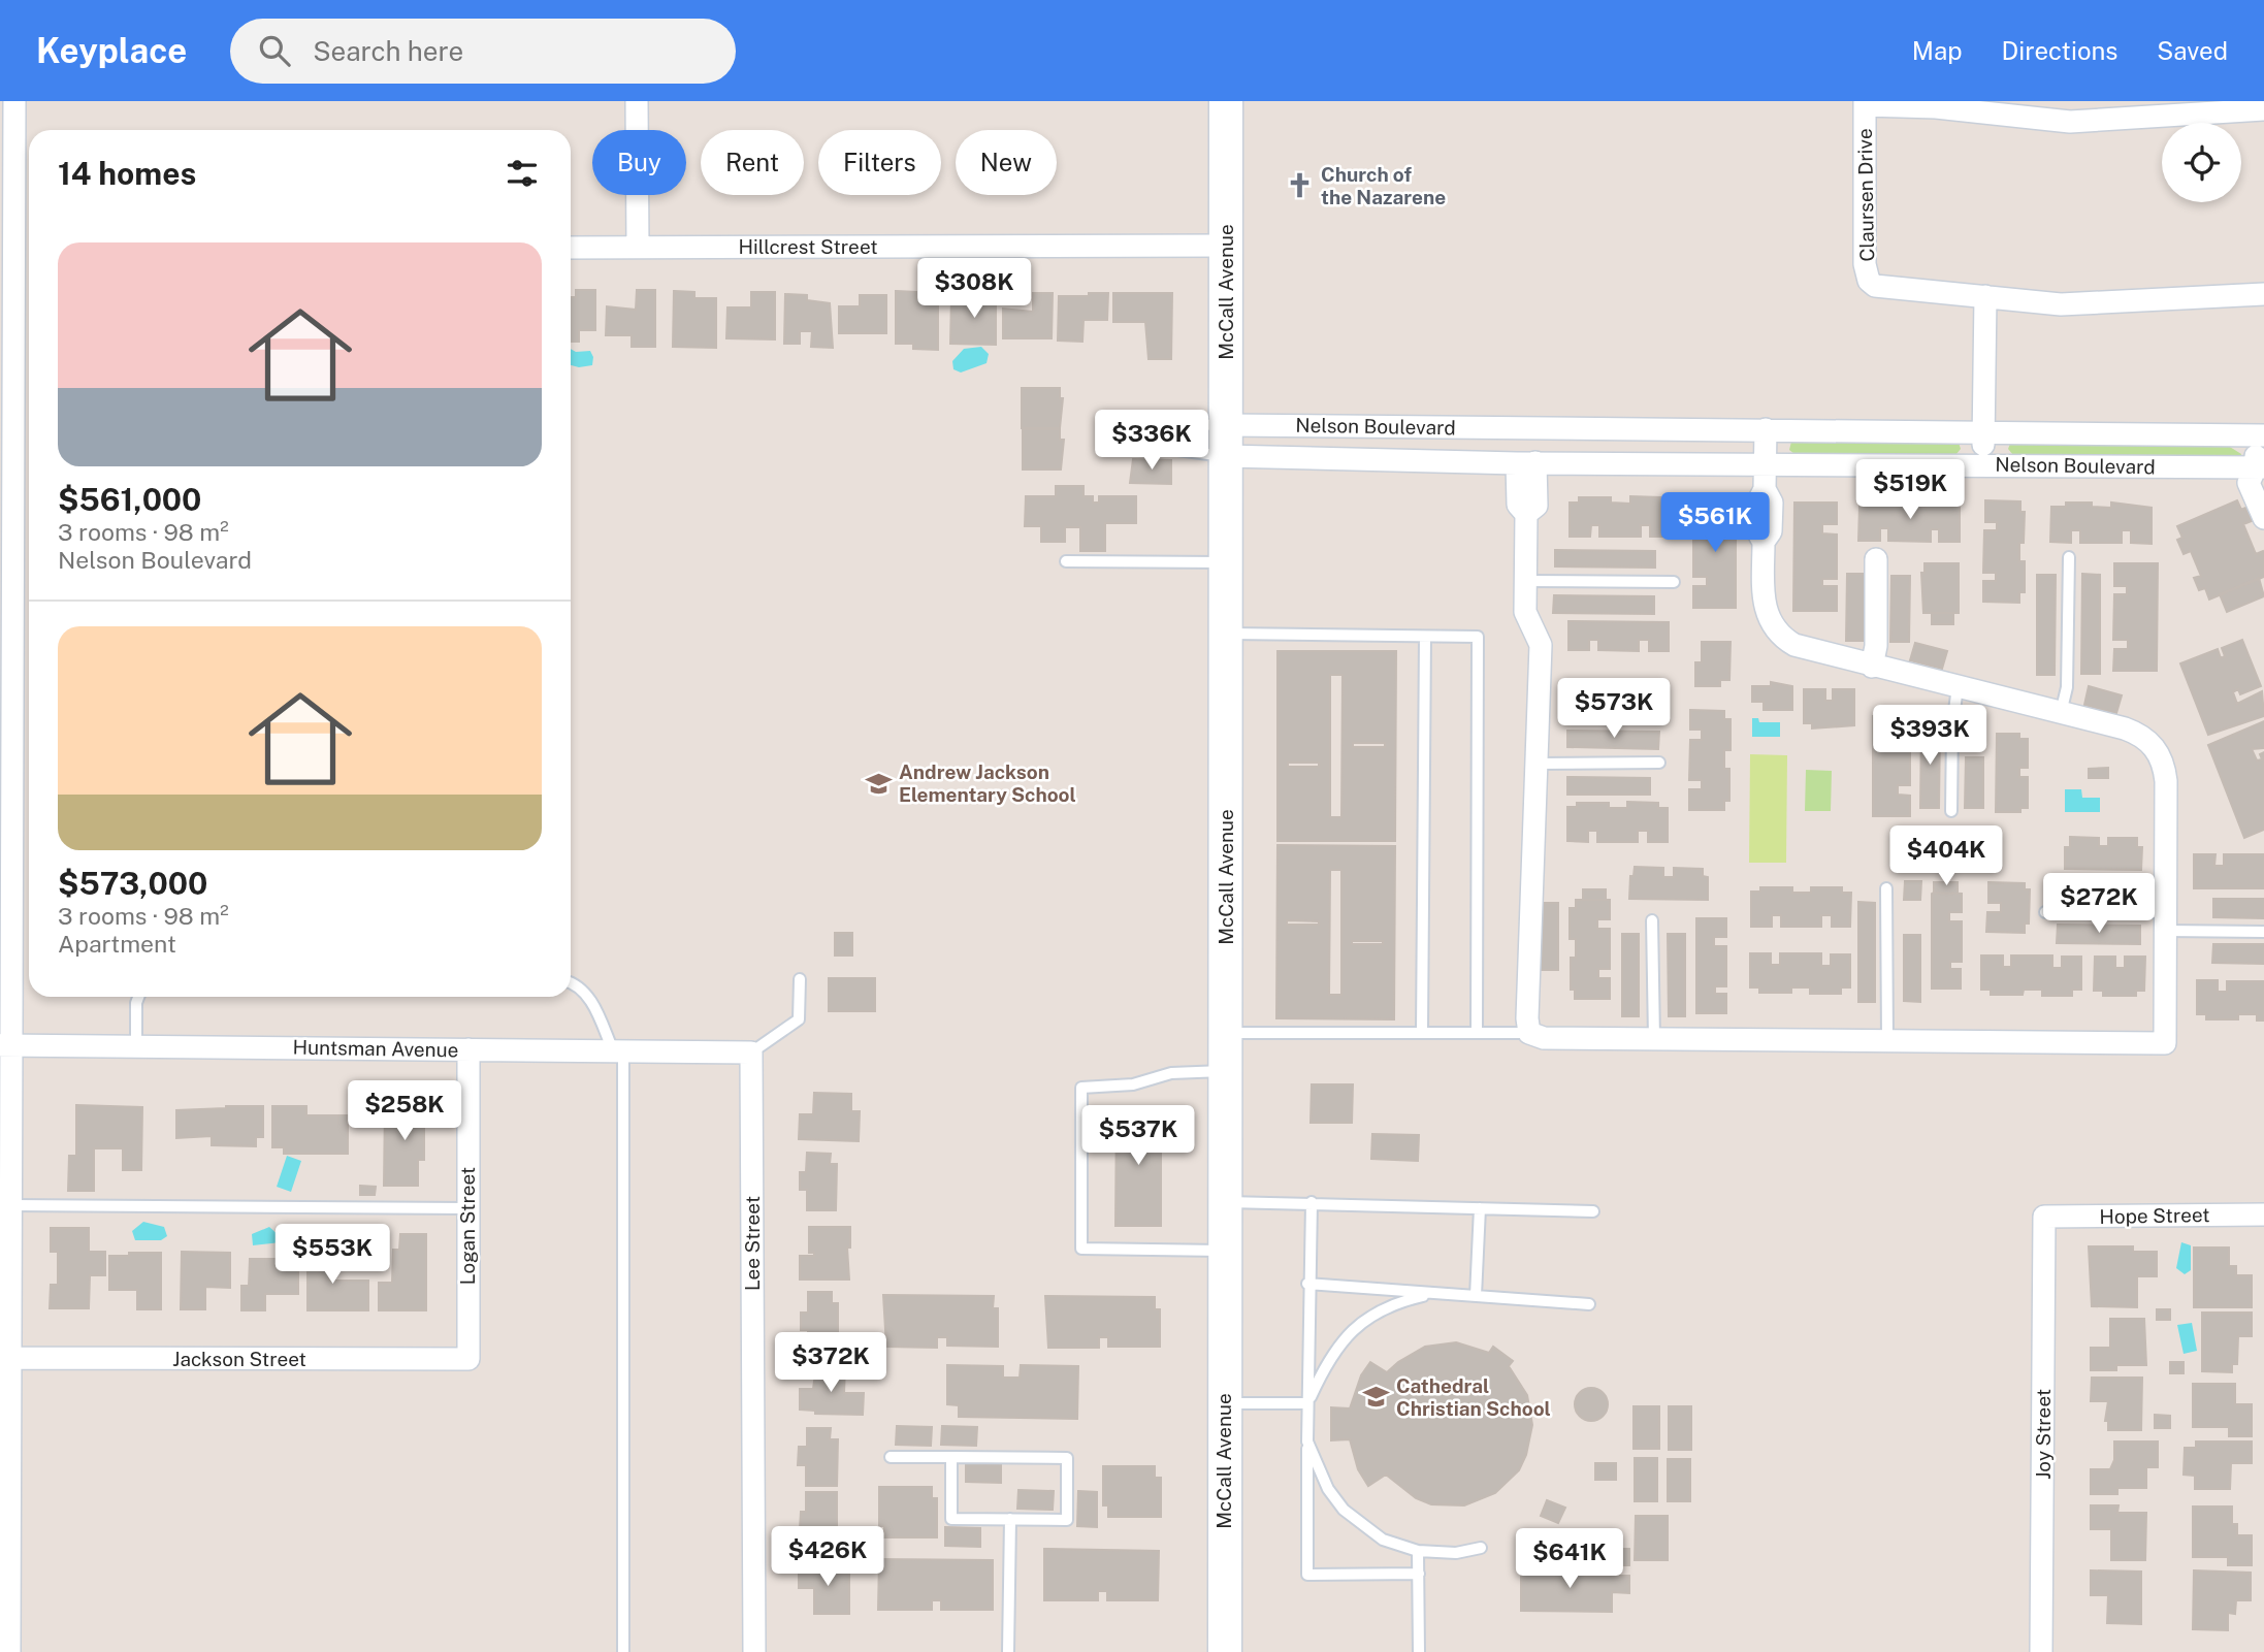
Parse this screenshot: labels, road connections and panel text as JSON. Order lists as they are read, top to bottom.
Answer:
{
  "streets": {
    "main road": ["McCall Avenue"],
    "street": [
      "Claursen Drive",
      "Hillcrest Street",
      "Nelson Boulevard",
      "Huntsman Avenue",
      "Hope Street",
      "Logan Street",
      "Lee Street",
      "Jackson Street",
      "Joy Street"
    ]
  },
  "crossings": [
    ["Hillcrest Street", "McCall Avenue"],
    ["McCall Avenue", "Nelson Boulevard"],
    ["Huntsman Avenue", "Logan Street"],
    ["Huntsman Avenue", "Lee Street"],
    ["Hope Street", "Joy Street"],
    ["Logan Street", "Jackson Street"]
  ],
  "places": {
    "church": ["Church of the Nazarene"],
    "school or university": ["Andrew Jackson Elementary School", "Cathedral Christian School"]
  },
  "page": {
    "header": "Keyplace",
    "search": "Search here",
    "nav": ["Map", "Directions", "Saved"],
    "chip": [
      "Buy",
      "Rent",
      "Filters",
      "New"
    ],
    "heading": "14 homes",
    "list": [
      {
        "name": "$561,000",
        "note": "3 rooms · 98 m² · Nelson Boulevard"
      },
      {
        "name": "$573,000",
        "note": "3 rooms · 98 m² · Apartment"
      }
    ],
    "price": [
      "$308K",
      "$336K",
      "$519K",
      "$561K",
      "$573K",
      "$393K",
      "$404K",
      "$272K",
      "$258K",
      "$537K",
      "$553K",
      "$372K",
      "$426K",
      "$641K"
    ]
  }
}
